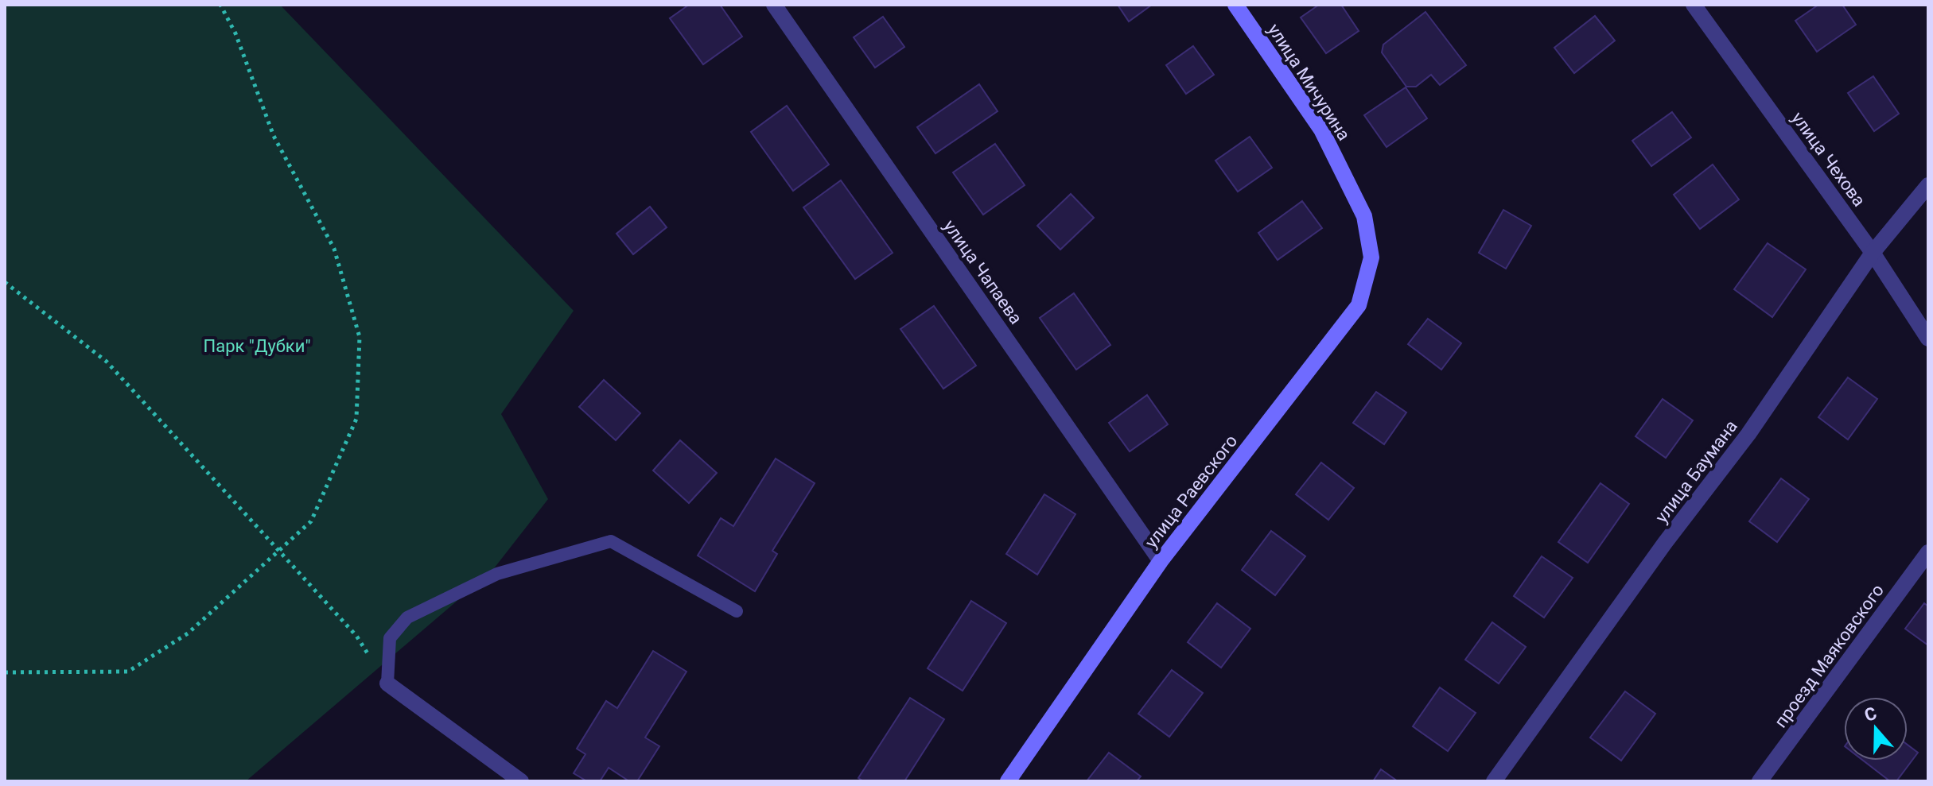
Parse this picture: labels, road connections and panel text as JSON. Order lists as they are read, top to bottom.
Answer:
{
  "streets": {
    "street": [
      "улица Мичурина",
      "улица Чехова",
      "улица Чапаева",
      "улица Баумана",
      "улица Раевского",
      "проезд Маяковского"
    ]
  },
  "crossings": [
    ["улица Мичурина", "улица Раевского"],
    ["улица Чехова", "улица Баумана"],
    ["улица Чапаева", "улица Раевского"]
  ],
  "parks": ["Парк \"Дубки\""],
  "north": "top"
}
